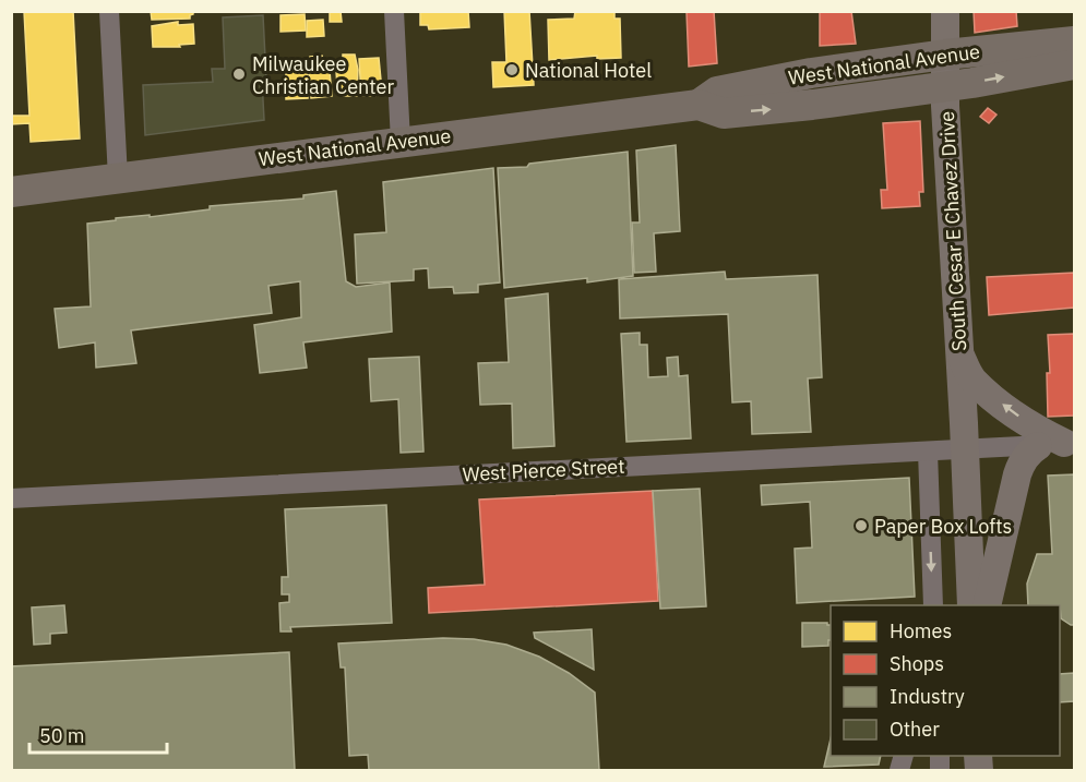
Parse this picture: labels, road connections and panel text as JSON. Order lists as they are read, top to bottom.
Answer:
{
  "streets": {
    "main road": ["West National Avenue", "South Cesar E Chavez Drive"],
    "street": ["West Pierce Street"]
  },
  "crossings": [
    ["West National Avenue", "South Cesar E Chavez Drive"],
    ["South Cesar E Chavez Drive", "West Pierce Street"]
  ],
  "places": ["National Hotel", "Milwaukee Christian Center", "Paper Box Lofts"],
  "legend": [
    "Homes",
    "Shops",
    "Industry",
    "Other"
  ],
  "scale_bar": "50 m"
}
